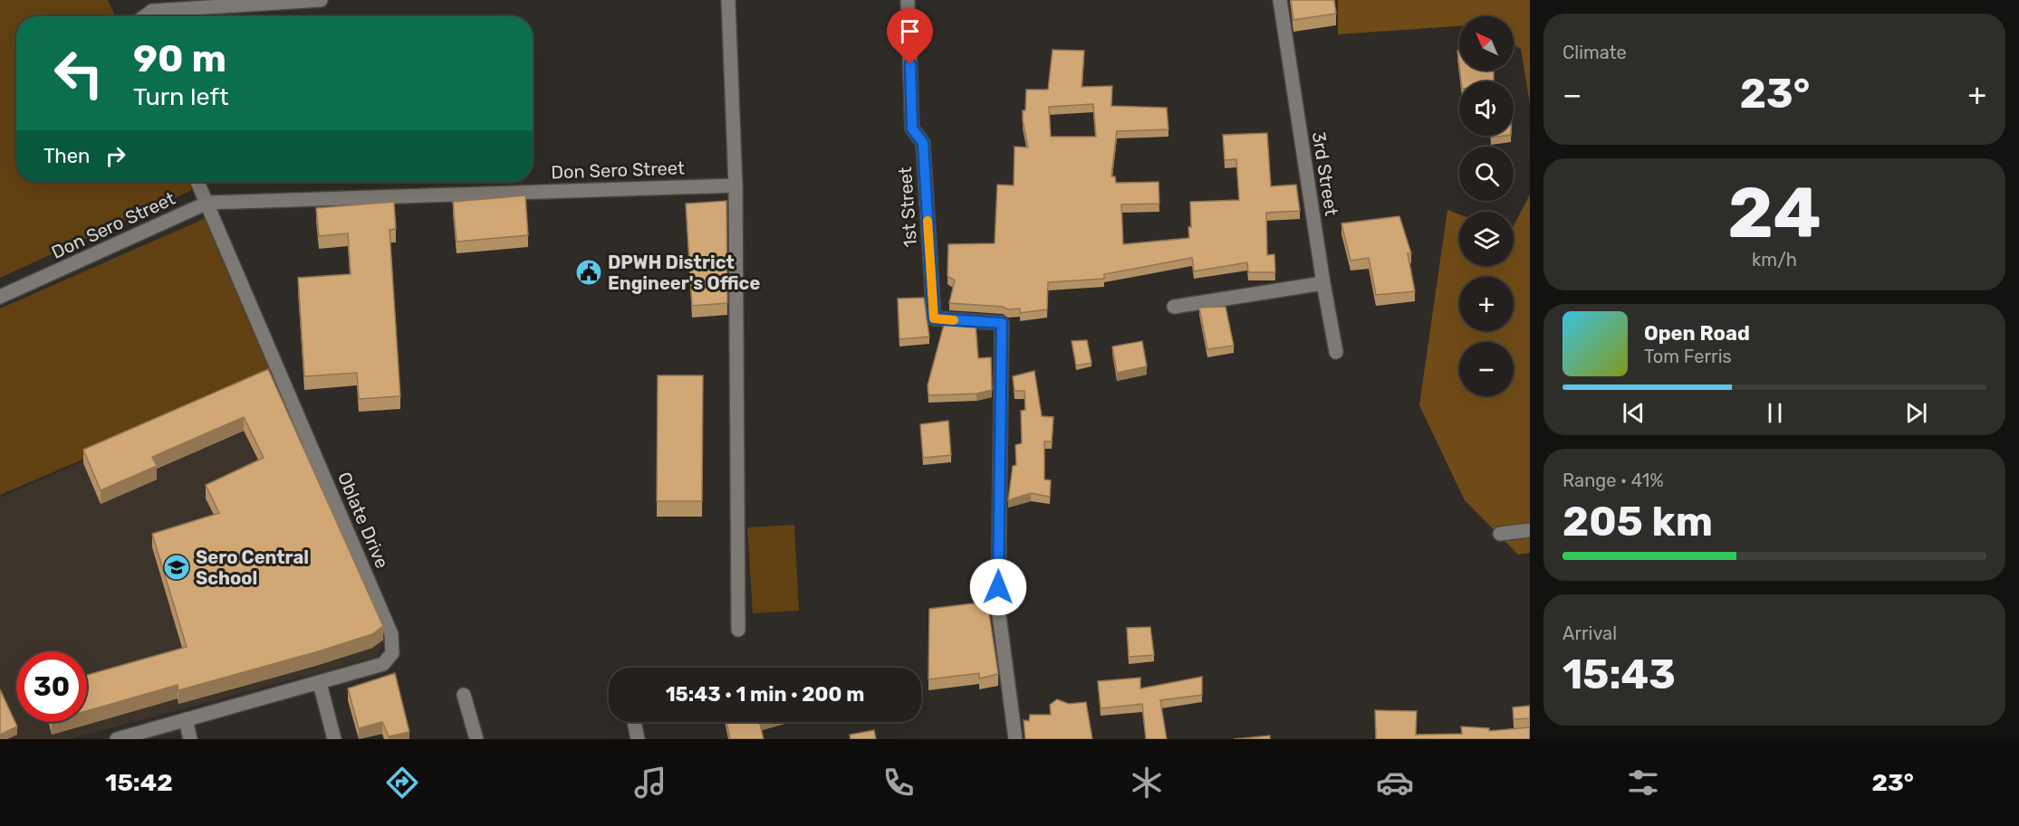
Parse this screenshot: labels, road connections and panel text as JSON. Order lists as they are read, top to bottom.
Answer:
{
  "streets": {
    "street": [
      "Don Sero Street",
      "3rd Street",
      "1st Street",
      "Oblate Drive"
    ]
  },
  "crossings": [
    ["Don Sero Street", "Oblate Drive"]
  ],
  "places": {
    "public building": ["DPWH District Engineer's Office"],
    "school or university": ["Sero Central School"]
  },
  "north": "top left",
  "page": {
    "tile": [
      "Climate",
      ["24", "km/h"],
      ["Range · 41%", "205 km"],
      ["Arrival", "15:43"]
    ],
    "map_buttons": ["+", "−"],
    "turn": ["90 m", "Turn left"],
    "heat": ["−", "23°", "+"],
    "then": "Then",
    "song": ["Open Road", "Tom Ferris"],
    "limit": "30",
    "trip": "15:43 · 1 min · 200 m",
    "tabs": ["15:42", "23°"]
  }
}
